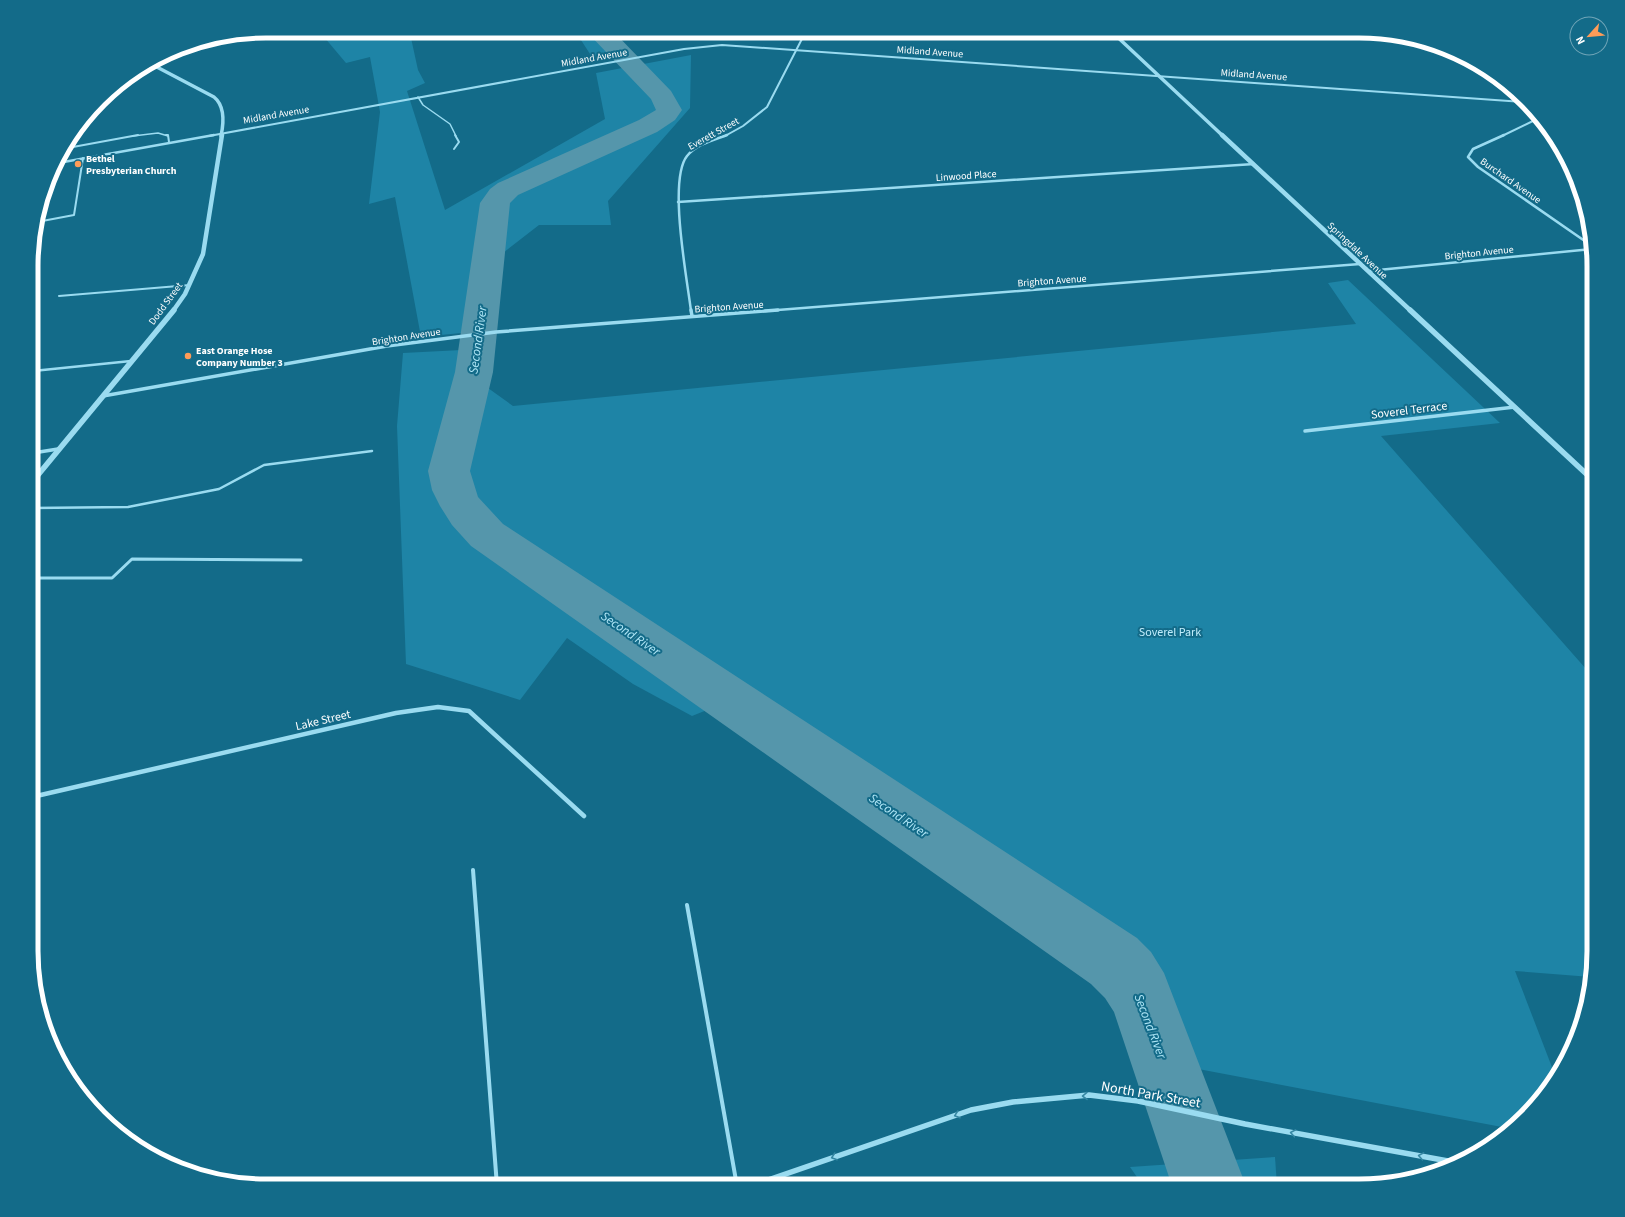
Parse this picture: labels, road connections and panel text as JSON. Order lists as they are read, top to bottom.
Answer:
{
  "streets": {
    "street": [
      "Midland Avenue",
      "Everett Street",
      "Linwood Place",
      "Burchard Avenue",
      "Springdale Avenue",
      "Brighton Avenue",
      "Dodd Street",
      "Soverel Terrace",
      "Lake Street",
      "North Park Street"
    ]
  },
  "crossings": [
    ["Midland Avenue", "Everett Street"],
    ["Midland Avenue", "Springdale Avenue"],
    ["Midland Avenue", "Dodd Street"],
    ["Everett Street", "Linwood Place"],
    ["Everett Street", "Brighton Avenue"],
    ["Linwood Place", "Springdale Avenue"],
    ["Springdale Avenue", "Brighton Avenue"],
    ["Springdale Avenue", "Soverel Terrace"],
    ["Brighton Avenue", "Dodd Street"]
  ],
  "one_way": ["North Park Street"],
  "water": ["Second River"],
  "parks": ["Soverel Park"],
  "places": ["Bethel Presbyterian Church", "East Orange Hose Company Number 3"],
  "north": "bottom left"
}
